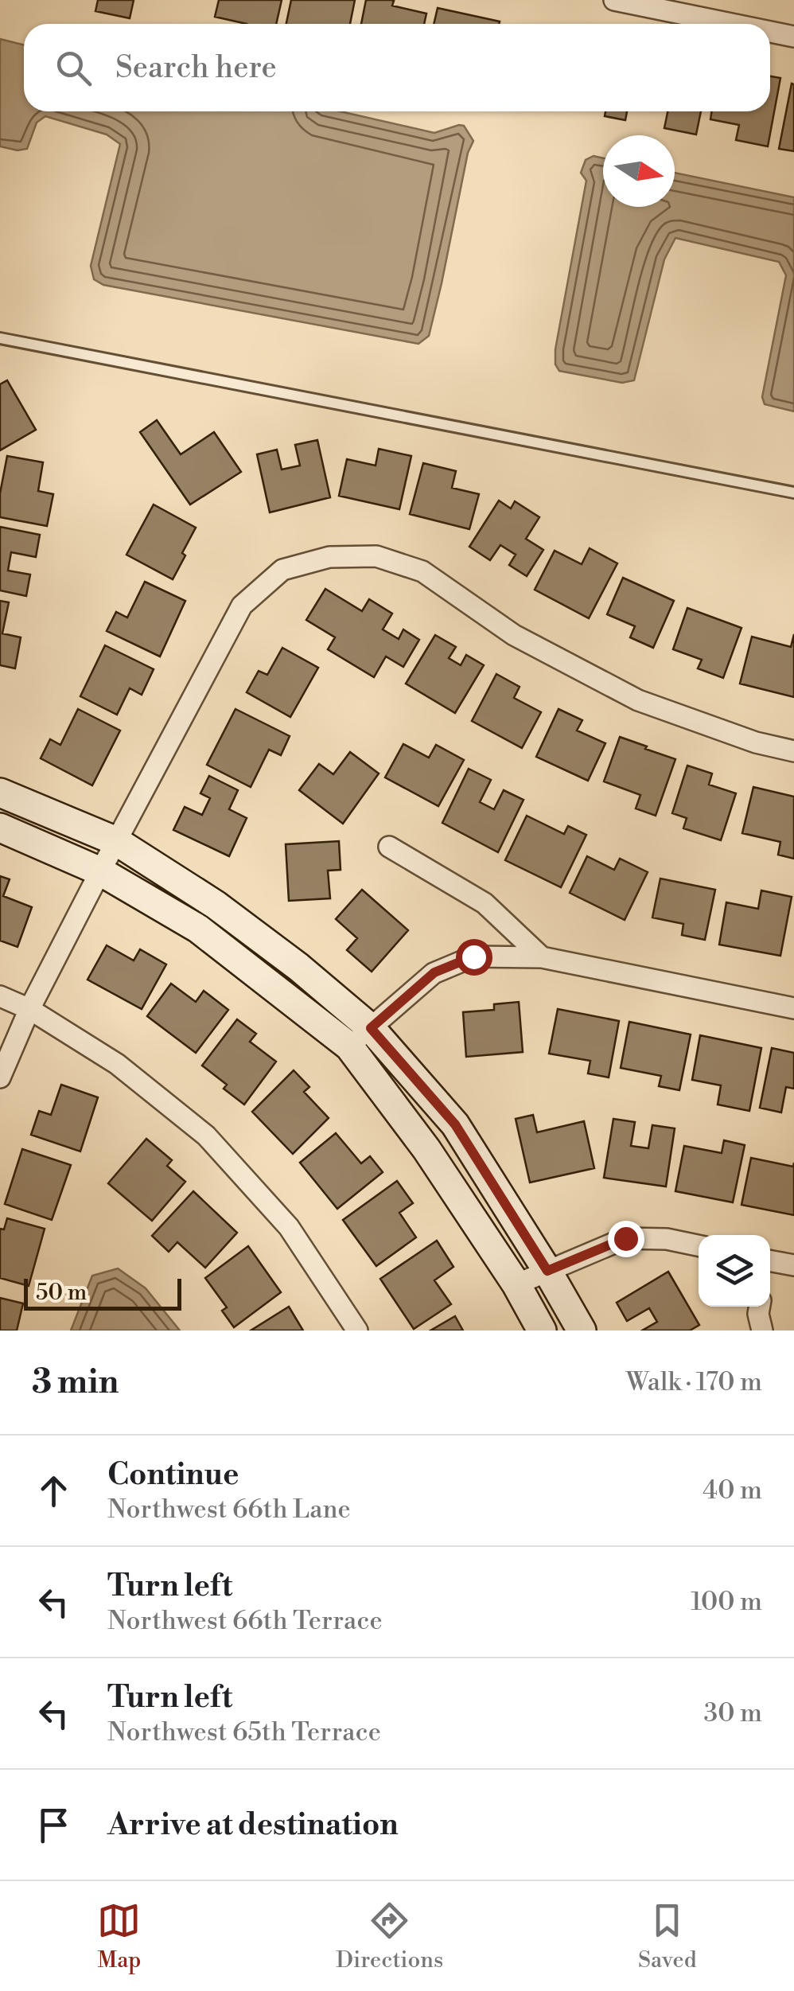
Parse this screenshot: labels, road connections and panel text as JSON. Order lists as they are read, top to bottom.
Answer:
{
  "scale_bar": "50 m",
  "north": "right",
  "page": {
    "search": "Search here",
    "scale": "50 m",
    "heading": ["3 min", "Walk · 170 m"],
    "list": [
      ["Continue", "Northwest 66th Lane", "40 m"],
      ["Turn left", "Northwest 66th Terrace", "100 m"],
      ["Turn left", "Northwest 65th Terrace", "30 m"],
      "Arrive at destination"
    ],
    "nav": ["Map", "Directions", "Saved"]
  }
}
